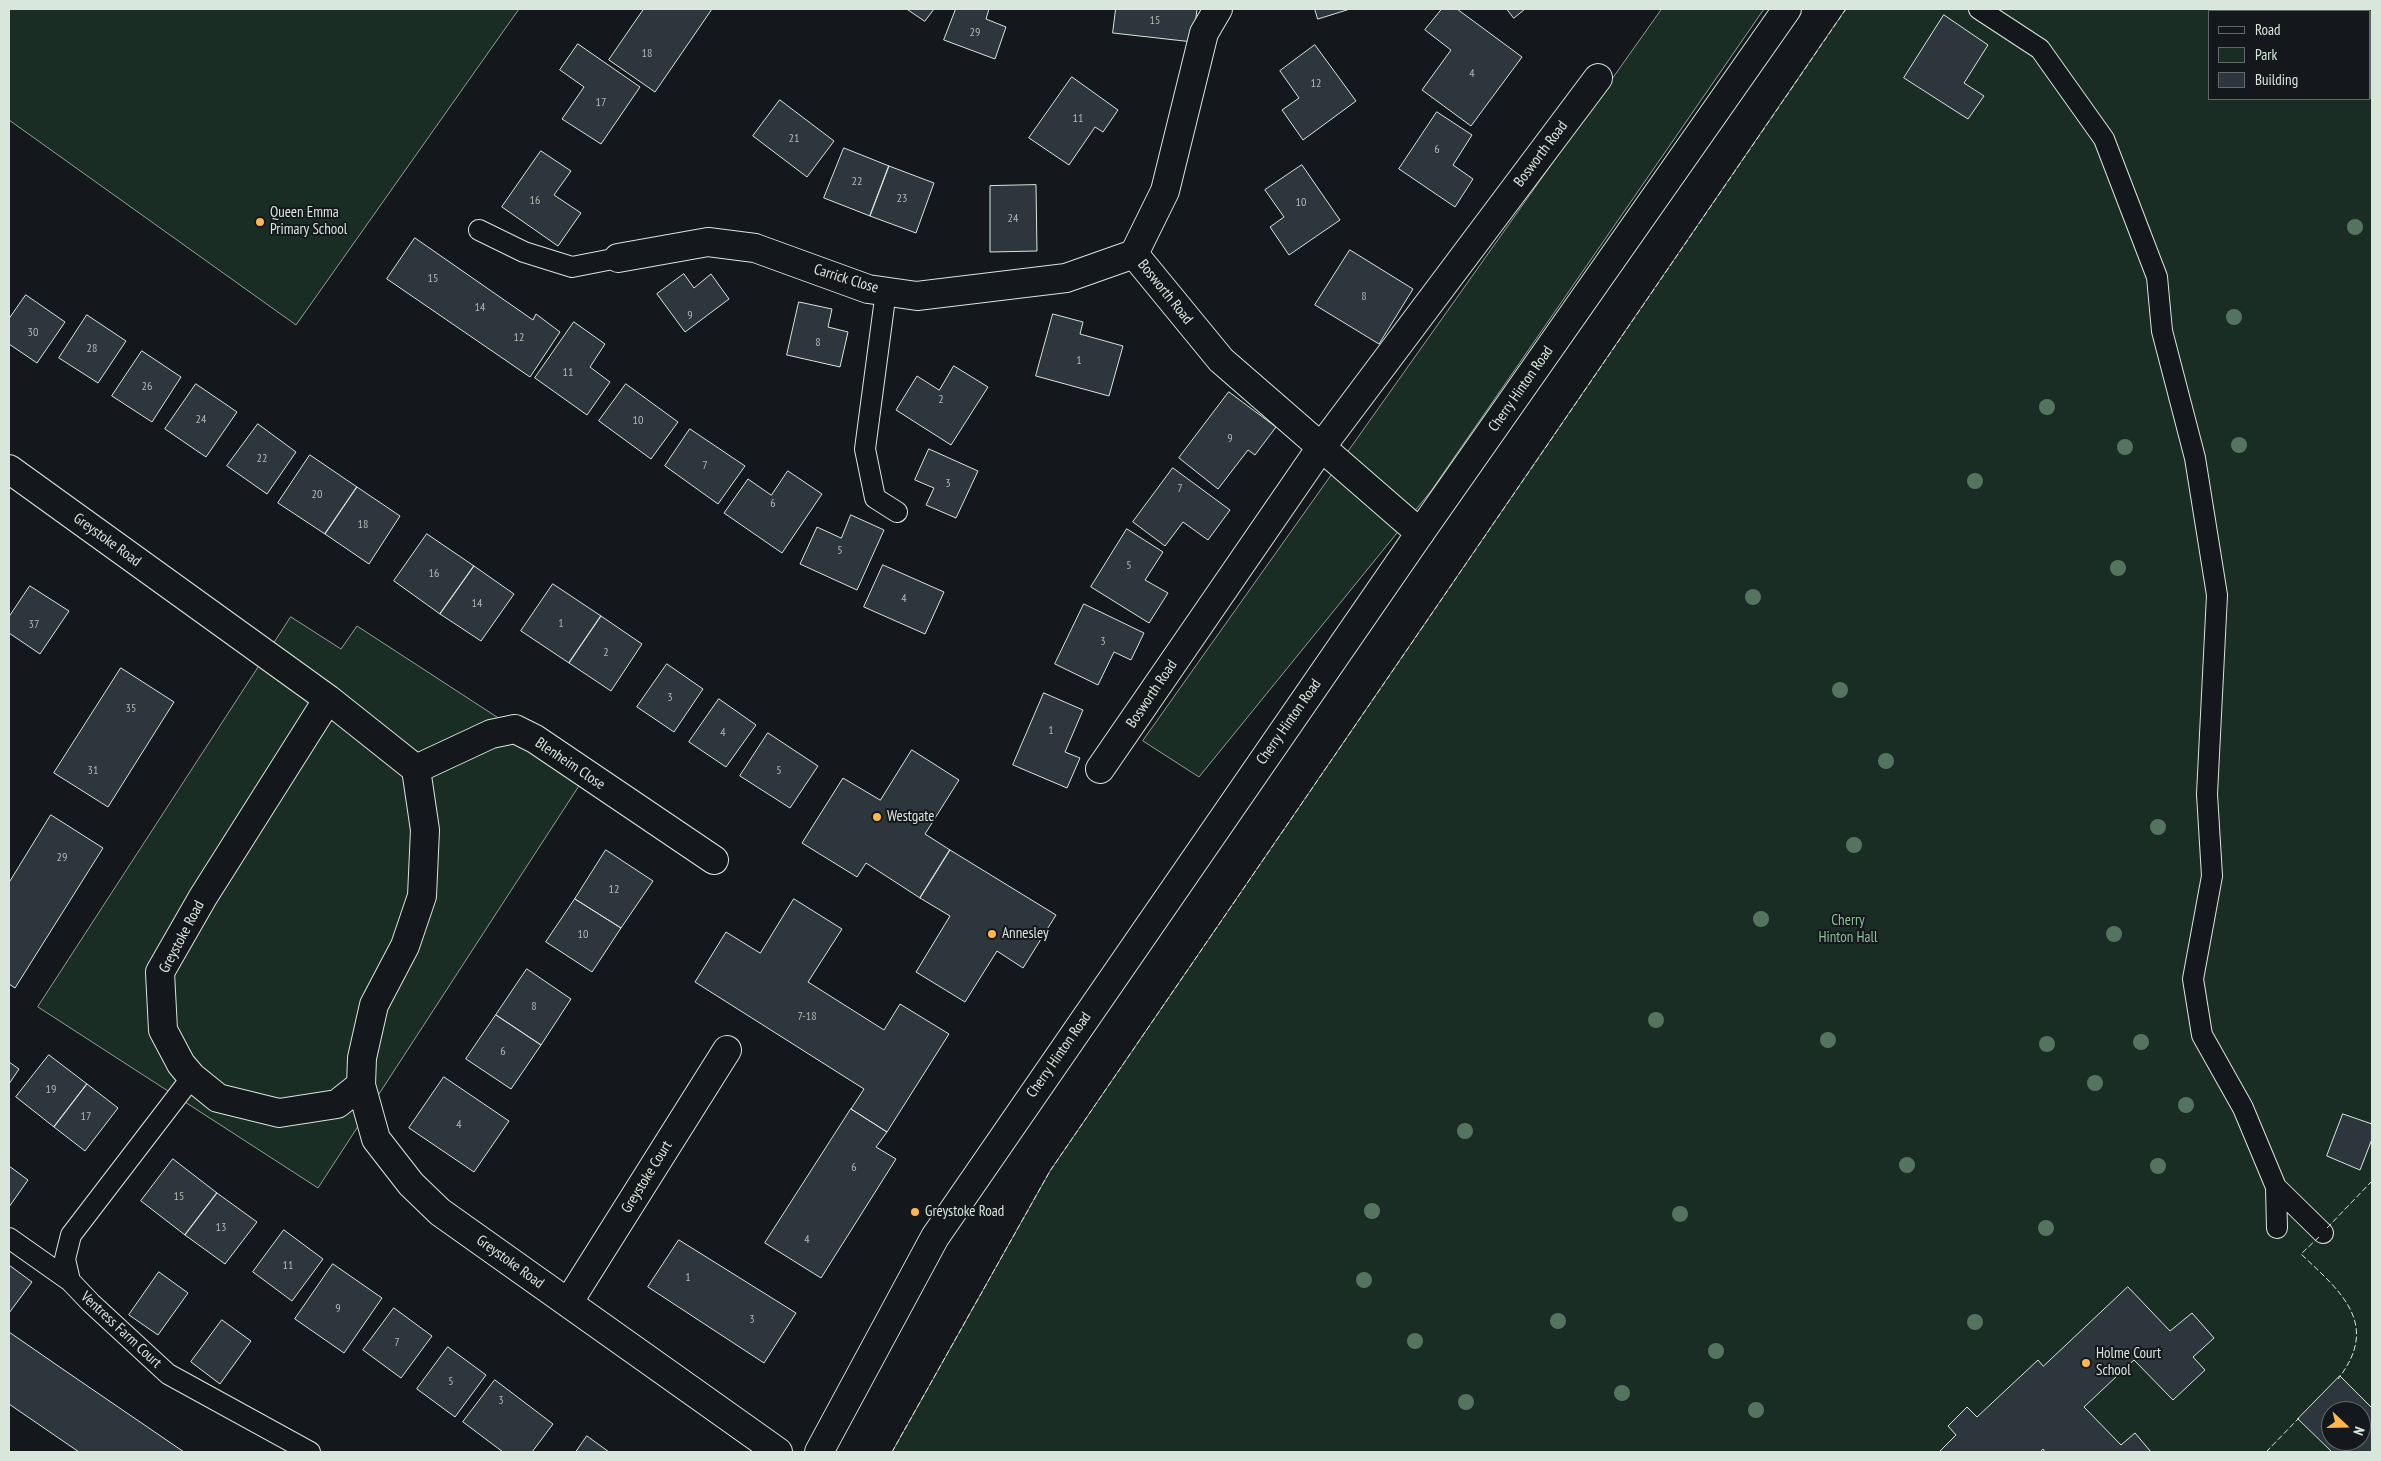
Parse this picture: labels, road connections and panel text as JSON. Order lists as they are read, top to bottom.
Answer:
{
  "streets": {
    "street": [
      "Bosworth Road",
      "Carrick Close",
      "Cherry Hinton Road",
      "Greystoke Road",
      "Blenheim Close",
      "Greystoke Court"
    ],
    "lane": ["Ventress Farm Court"]
  },
  "crossings": [
    ["Bosworth Road", "Carrick Close"],
    ["Bosworth Road", "Cherry Hinton Road"],
    ["Greystoke Road", "Blenheim Close"],
    ["Greystoke Road", "Greystoke Court"],
    ["Greystoke Road", "Ventress Farm Court"]
  ],
  "parks": ["Cherry Hinton Hall"],
  "places": [
    "Queen Emma Primary School",
    "Westgate",
    "Annesley",
    "Greystoke Road",
    "Holme Court School"
  ],
  "house_numbers": [
    "15",
    "29",
    "18",
    "4",
    "12",
    "17",
    "11",
    "21",
    "6",
    "22",
    "23",
    "16",
    "10",
    "24",
    "15",
    "8",
    "14",
    "9",
    "30",
    "12",
    "8",
    "28",
    "1",
    "11",
    "26",
    "2",
    "24",
    "10",
    "9",
    "22",
    "7",
    "3",
    "7",
    "20",
    "6",
    "18",
    "5",
    "5",
    "16",
    "4",
    "14",
    "1",
    "37",
    "3",
    "2",
    "3",
    "35",
    "1",
    "4",
    "31",
    "5",
    "29",
    "12",
    "10",
    "8",
    "7-18",
    "6",
    "19",
    "17",
    "4",
    "6",
    "15",
    "13",
    "4",
    "11",
    "1",
    "9",
    "3",
    "7",
    "5",
    "3"
  ],
  "legend": ["Road", "Park", "Building"],
  "north": "right"
}
